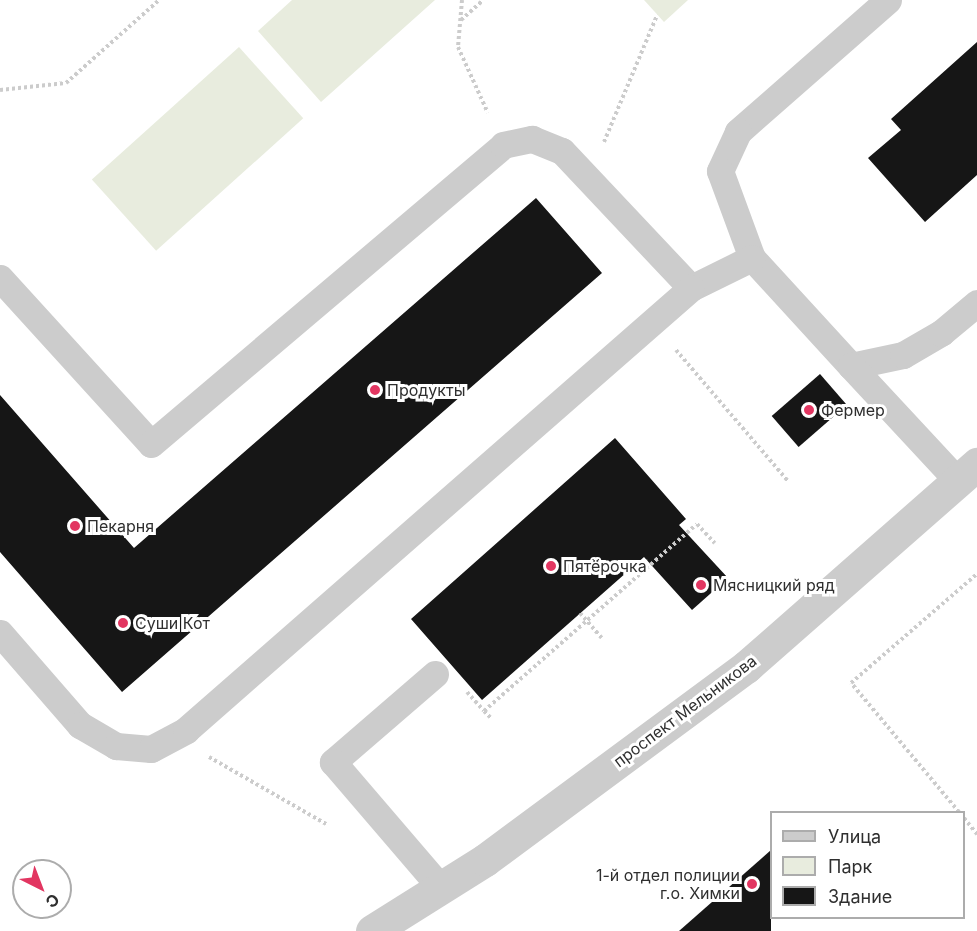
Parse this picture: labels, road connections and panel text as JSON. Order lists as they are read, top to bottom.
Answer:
{
  "streets": {
    "street": ["проспект Мельникова"]
  },
  "places": [
    "Продукты",
    "Фермер",
    "Пекарня",
    "Пятёрочка",
    "Мясницкий ряд",
    "Суши Кот",
    "1-й отдел полиции г.о. Химки"
  ],
  "legend": ["Улица", "Парк", "Здание"],
  "north": "bottom right"
}
